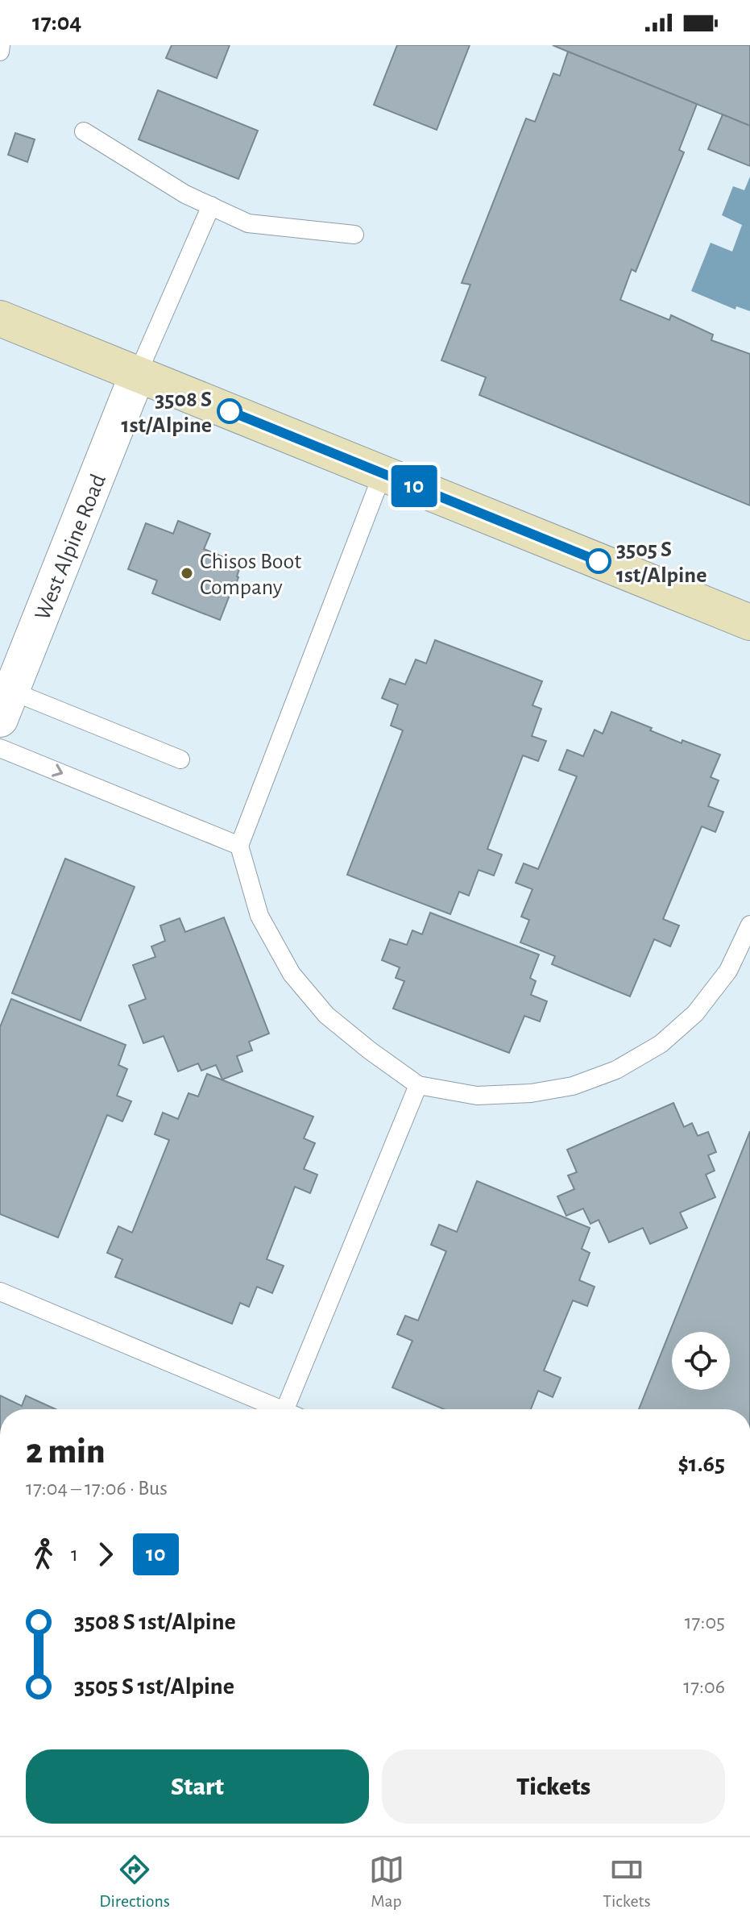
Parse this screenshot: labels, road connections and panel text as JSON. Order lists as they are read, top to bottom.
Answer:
{
  "streets": {
    "street": ["West Alpine Road"]
  },
  "places": ["3508 S 1st/Alpine", "3505 S 1st/Alpine", "Chisos Boot Company"],
  "lines": ["bus line 10"],
  "page": {
    "status": "17:04",
    "on_map": "10",
    "heading": ["2 min", "17:04 – 17:06 · Bus", "$1.65"],
    "legs": ["1", "10"],
    "list": [
      {
        "name": "3508 S 1st/Alpine",
        "value": "17:05"
      },
      {
        "name": "3505 S 1st/Alpine",
        "value": "17:06"
      }
    ],
    "buttons": ["Start", "Tickets"],
    "tabs": ["Directions", "Map", "Tickets"]
  }
}
